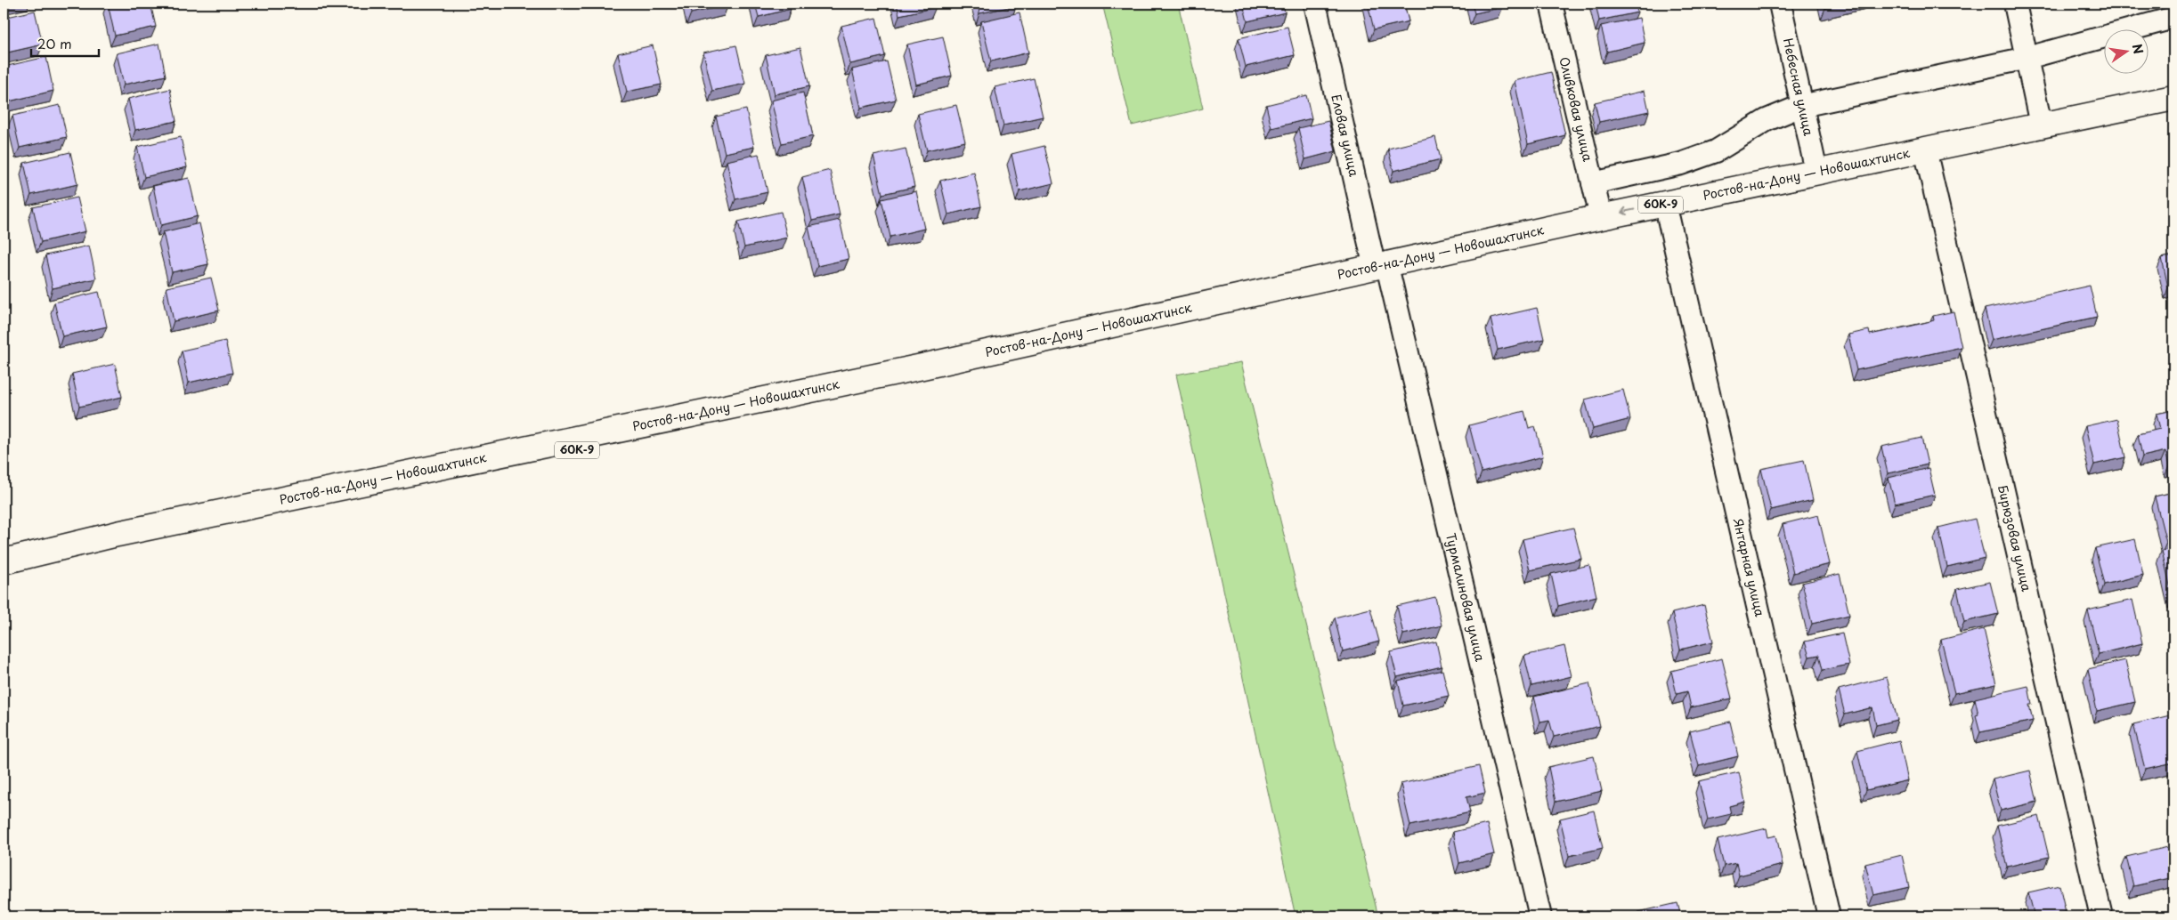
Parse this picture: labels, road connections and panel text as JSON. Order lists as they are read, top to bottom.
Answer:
{
  "streets": {
    "main road": ["Ростов-на-Дону — Новошахтинск", "60К-9"],
    "street": [
      "Небесная улица",
      "Оливковая улица",
      "Еловая улица",
      "Бирюзовая улица",
      "Янтарная улица",
      "Турмалиновая улица"
    ]
  },
  "crossings": [
    ["Небесная улица", "Ростов-на-Дону — Новошахтинск"],
    ["Оливковая улица", "Ростов-на-Дону — Новошахтинск"],
    ["Еловая улица", "Ростов-на-Дону — Новошахтинск"],
    ["Еловая улица", "Турмалиновая улица"],
    ["Ростов-на-Дону — Новошахтинск", "Бирюзовая улица"],
    ["Ростов-на-Дону — Новошахтинск", "Янтарная улица"],
    ["Ростов-на-Дону — Новошахтинск", "Турмалиновая улица"]
  ],
  "scale_bar": "20 m",
  "north": "right"
}
